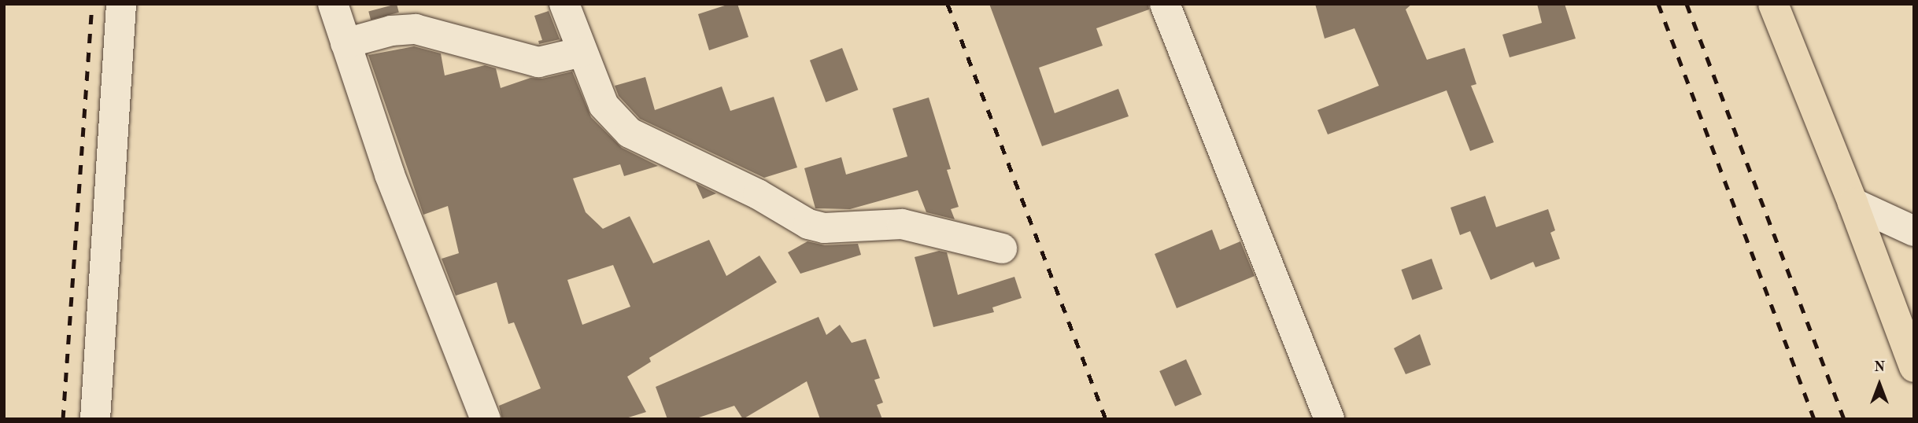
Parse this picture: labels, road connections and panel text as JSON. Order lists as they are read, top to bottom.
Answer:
{
  "north": "top"
}
